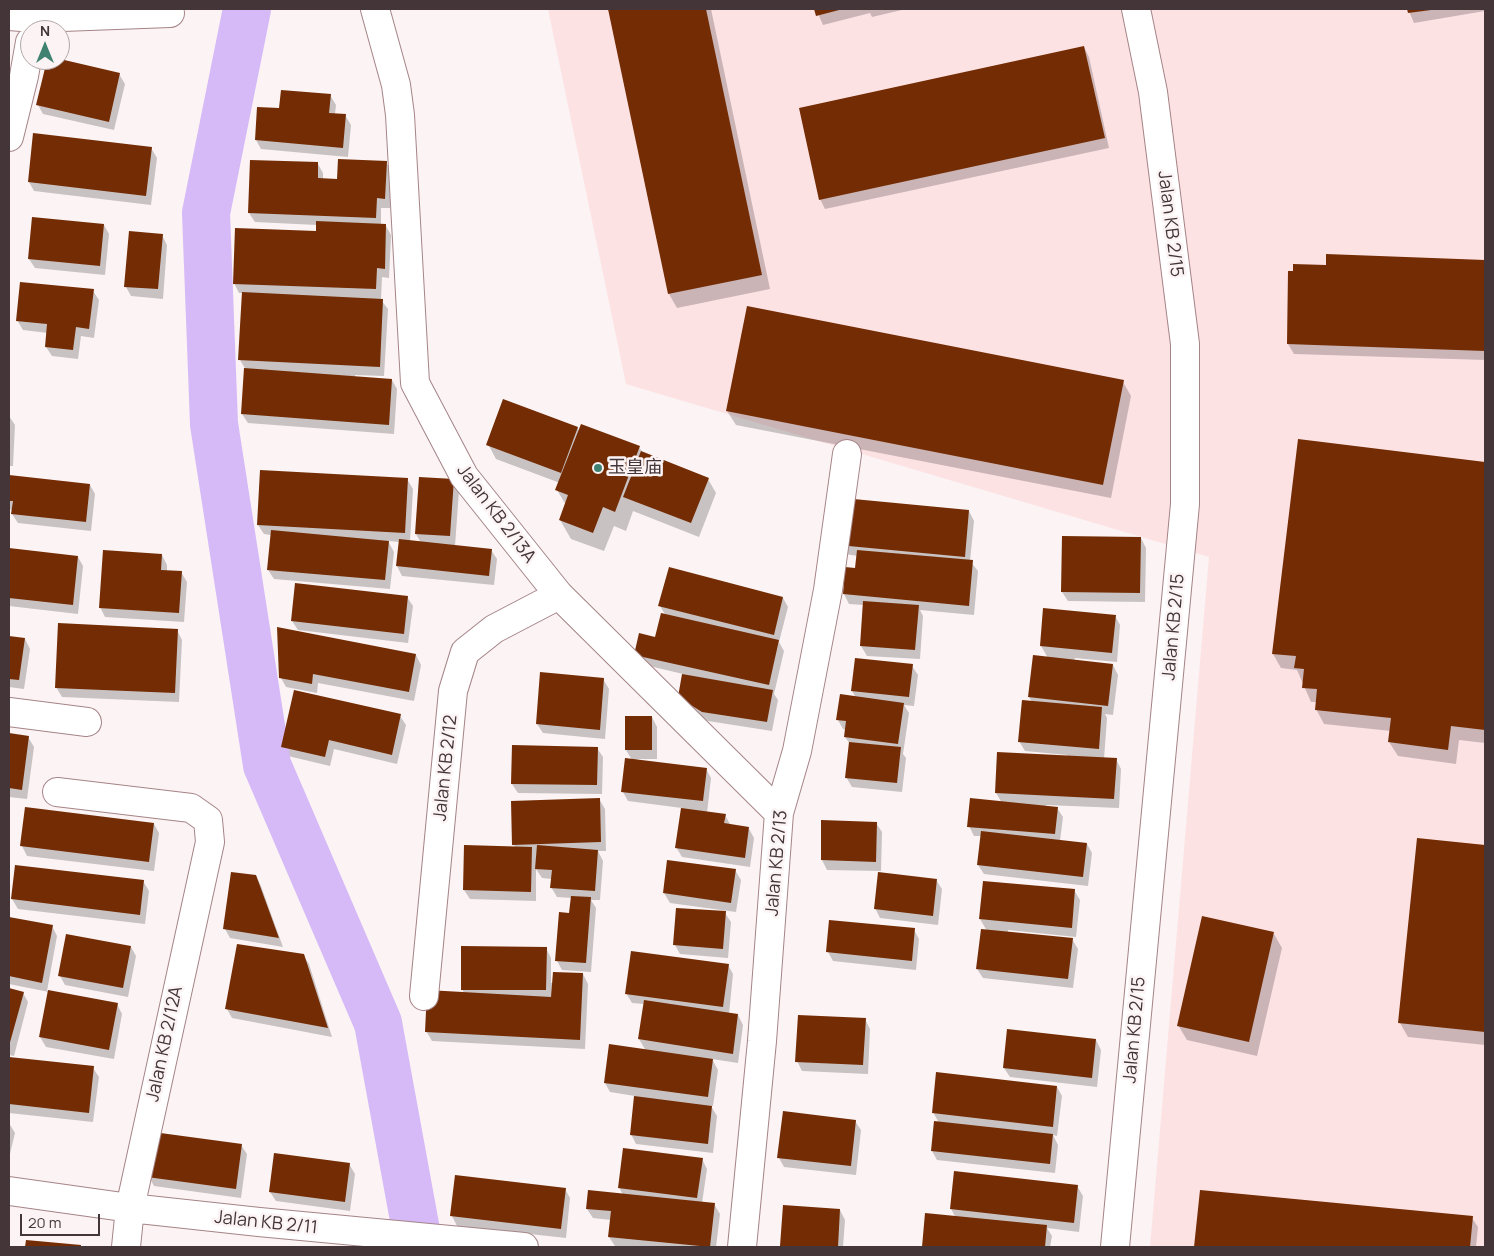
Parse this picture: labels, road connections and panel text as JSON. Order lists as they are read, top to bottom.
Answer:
{
  "streets": {
    "street": [
      "Jalan KB 2/15",
      "Jalan KB 2/13A",
      "Jalan KB 2/12",
      "Jalan KB 2/13",
      "Jalan KB 2/12A",
      "Jalan KB 2/11"
    ]
  },
  "crossings": [
    ["Jalan KB 2/13A", "Jalan KB 2/12"],
    ["Jalan KB 2/13A", "Jalan KB 2/13"],
    ["Jalan KB 2/12A", "Jalan KB 2/11"]
  ],
  "places": ["玉皇庙"],
  "scale_bar": "20 m",
  "north": "top"
}
